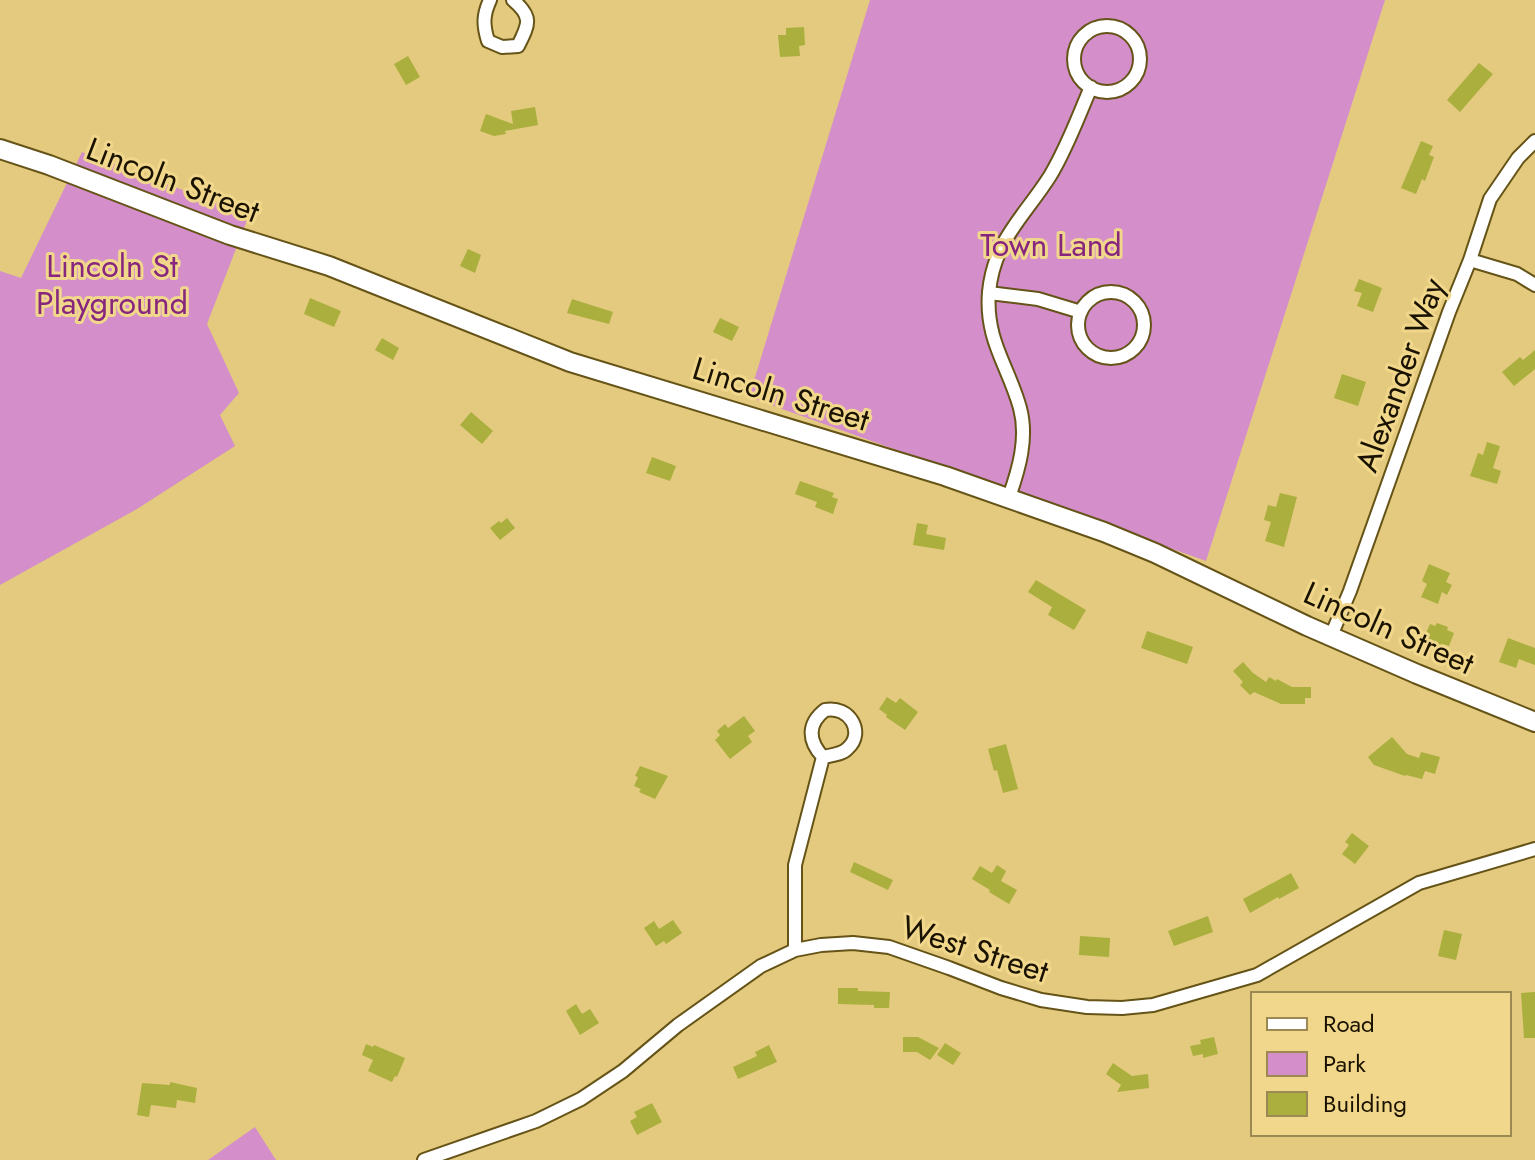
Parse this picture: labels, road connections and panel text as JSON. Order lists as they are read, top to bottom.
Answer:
{
  "streets": {
    "main road": ["Lincoln Street"],
    "street": ["Alexander Way", "West Street"]
  },
  "crossings": [
    ["Lincoln Street", "Alexander Way"]
  ],
  "parks": ["Town Land", "Lincoln St Playground"],
  "legend": ["Road", "Park", "Building"]
}
